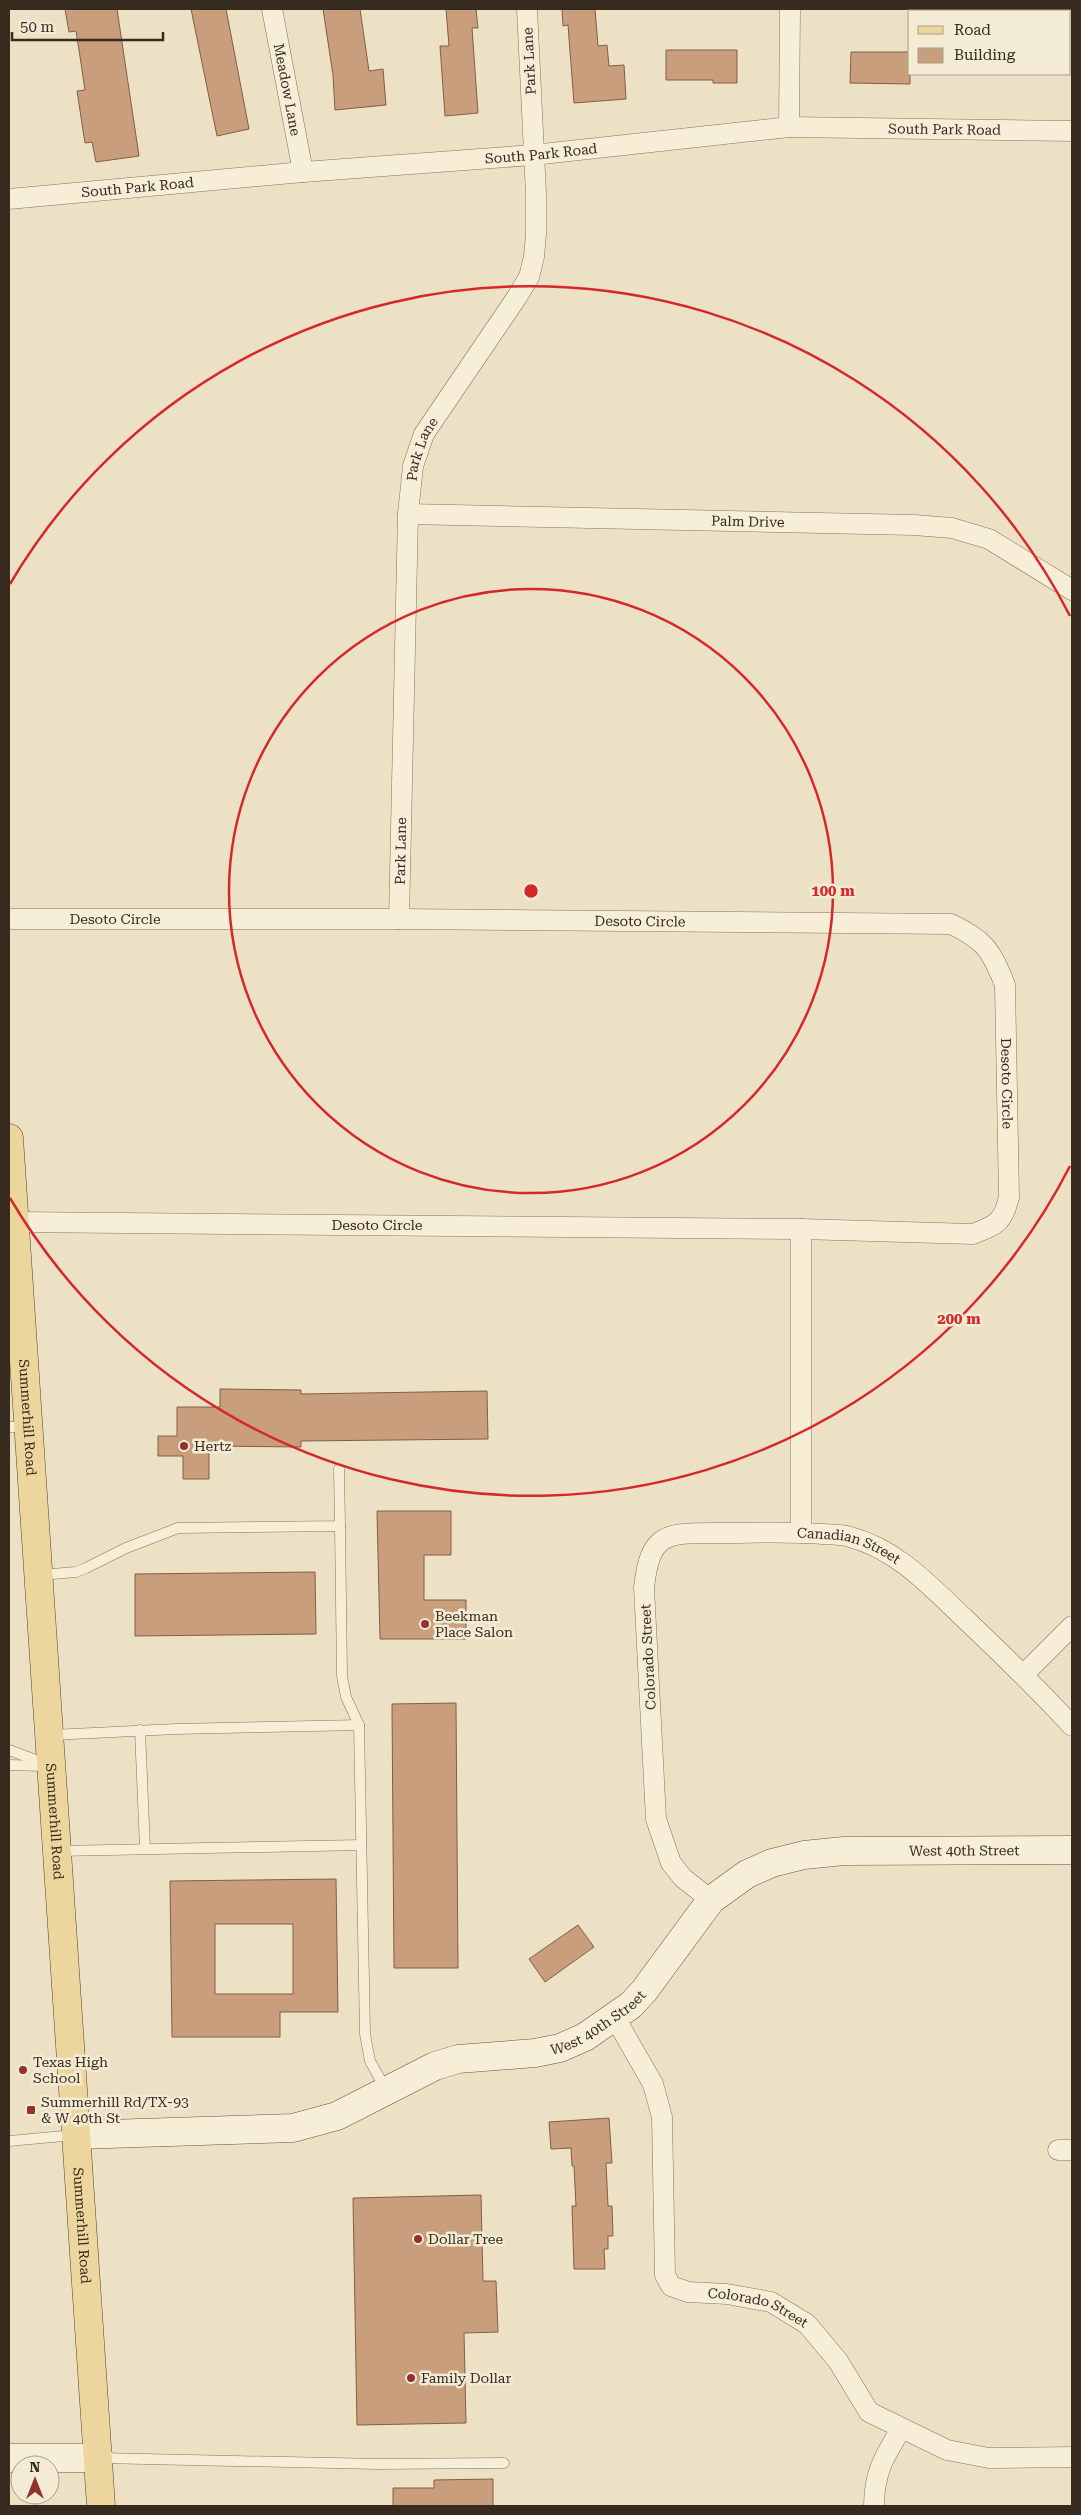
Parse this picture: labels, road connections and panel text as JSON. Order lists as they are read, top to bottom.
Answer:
{
  "streets": {
    "main road": ["Summerhill Road"],
    "street": [
      "Park Lane",
      "Meadow Lane",
      "South Park Road",
      "Palm Drive",
      "Desoto Circle",
      "Canadian Street",
      "Colorado Street",
      "West 40th Street"
    ]
  },
  "crossings": [
    ["Park Lane", "South Park Road"],
    ["Park Lane", "Palm Drive"],
    ["Park Lane", "Desoto Circle"],
    ["Meadow Lane", "South Park Road"],
    ["Desoto Circle", "Summerhill Road"],
    ["Desoto Circle", "Canadian Street"],
    ["Summerhill Road", "West 40th Street"],
    ["Canadian Street", "Colorado Street"],
    ["Colorado Street", "West 40th Street"]
  ],
  "places": {
    "other": [
      "Hertz",
      "Beekman Place Salon",
      "Texas High School",
      "Dollar Tree",
      "Family Dollar"
    ],
    "transit": ["Summerhill Rd/TX-93 & W 40th St"]
  },
  "legend": ["Road", "Building"],
  "scale_bar": "50 m",
  "north": "top",
  "rings": ["100 m", "200 m"]
}
